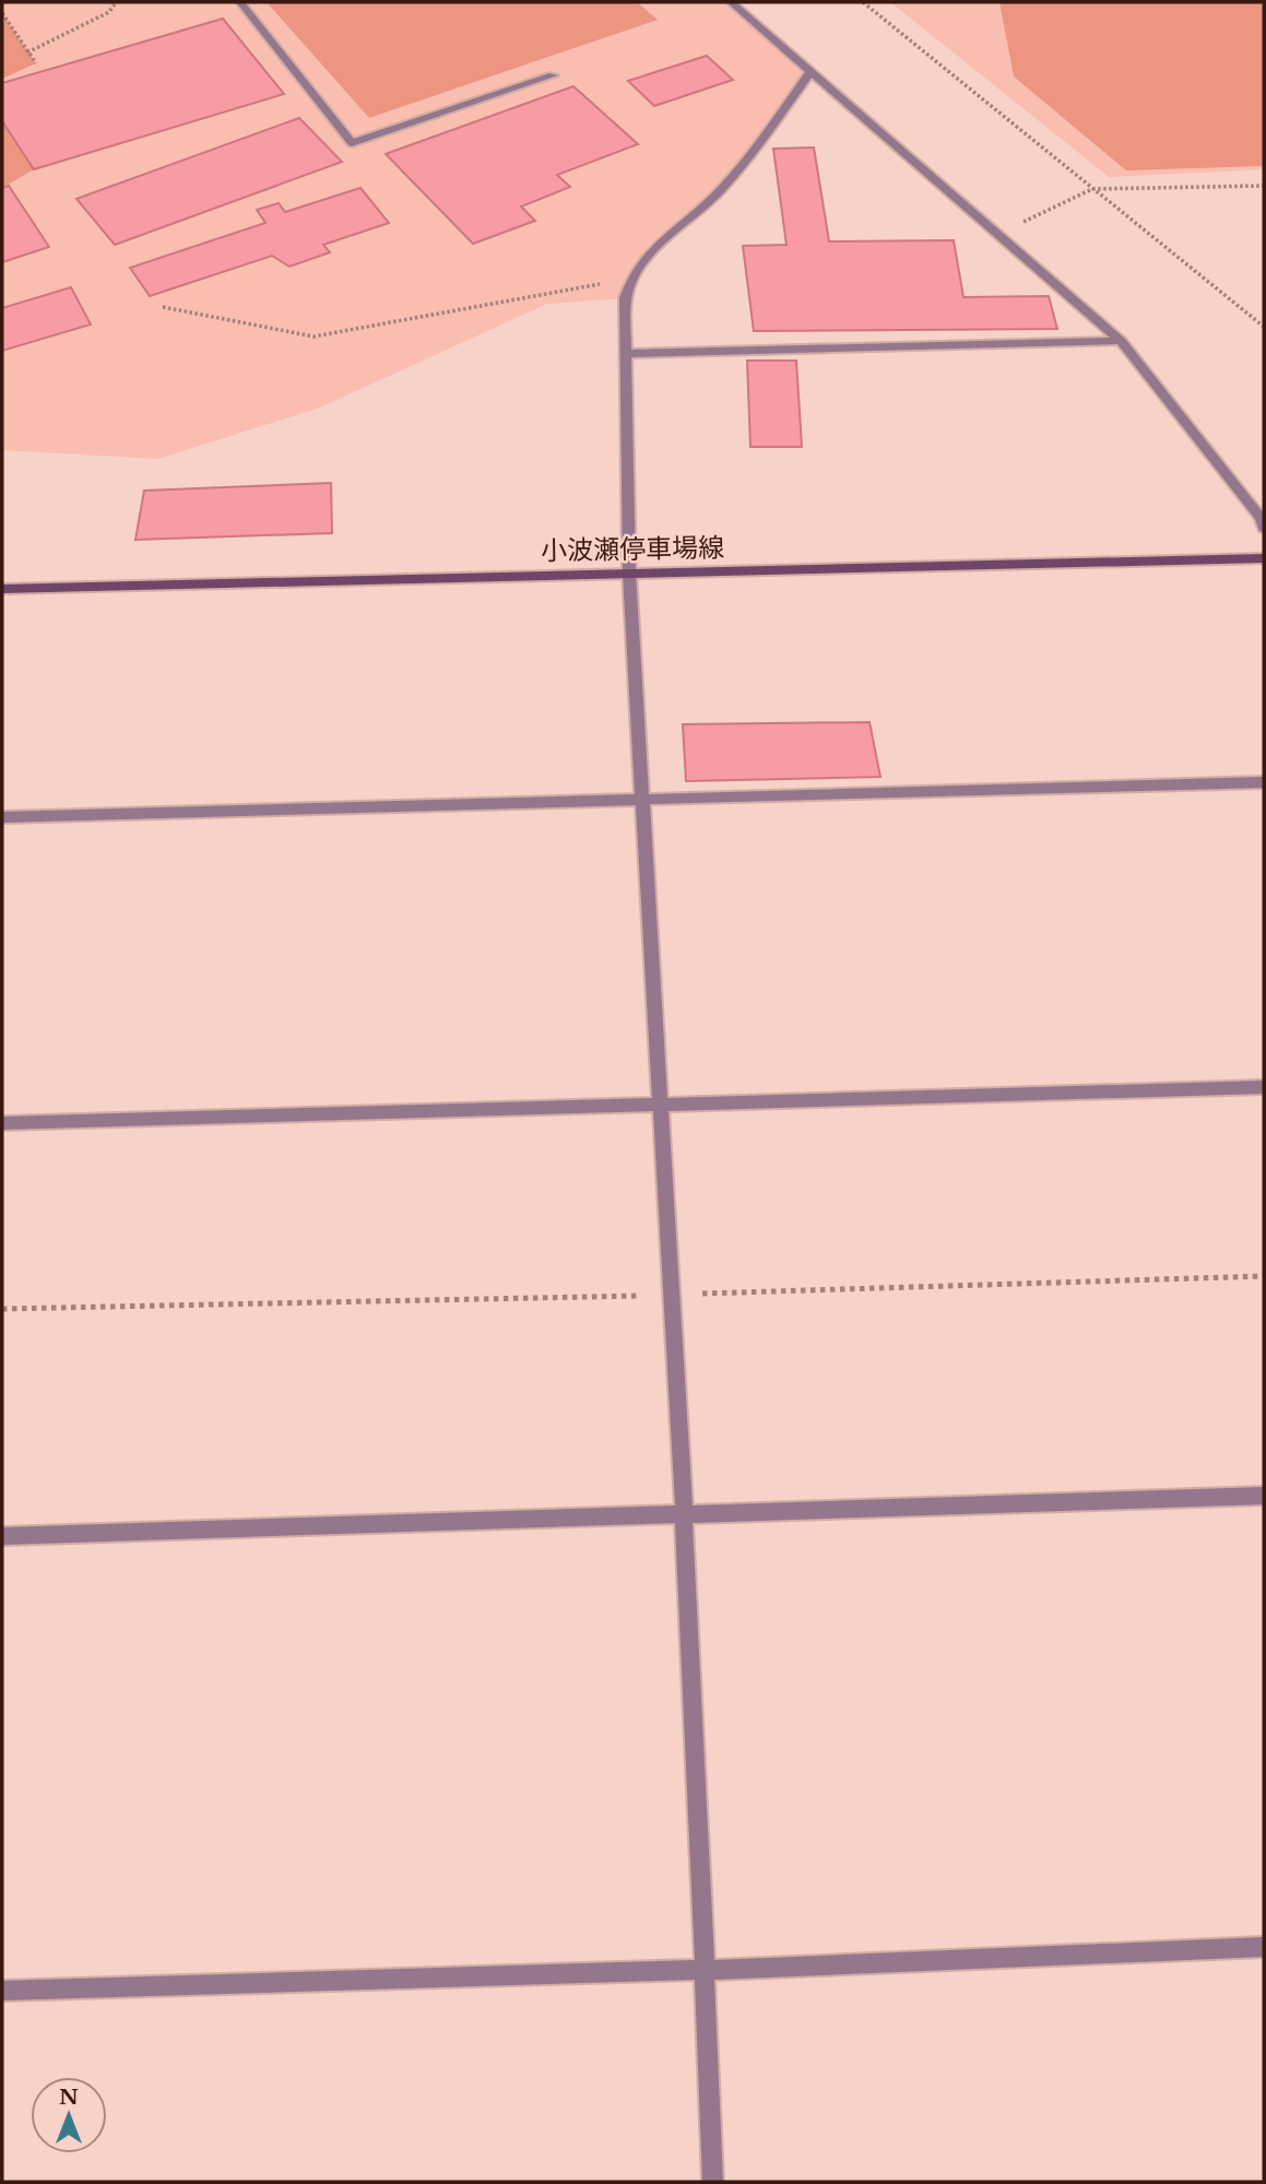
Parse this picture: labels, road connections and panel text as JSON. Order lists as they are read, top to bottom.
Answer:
{
  "streets": {
    "main road": ["小波瀬停車場線"]
  },
  "north": "top"
}
